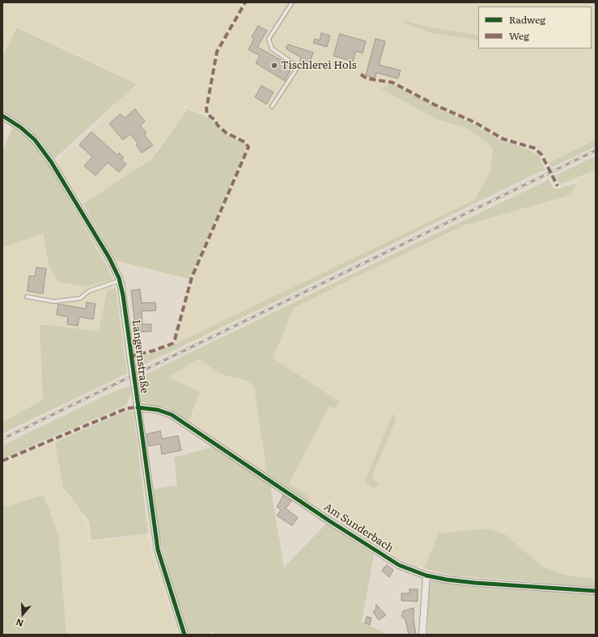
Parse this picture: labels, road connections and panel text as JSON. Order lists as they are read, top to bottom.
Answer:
{
  "streets": {
    "street": ["Langernstraße", "Am Sunderbach"]
  },
  "crossings": [
    ["Langernstraße", "Am Sunderbach"]
  ],
  "places": ["Tischlerei Hols"],
  "legend": ["Radweg", "Weg"],
  "north": "bottom"
}
